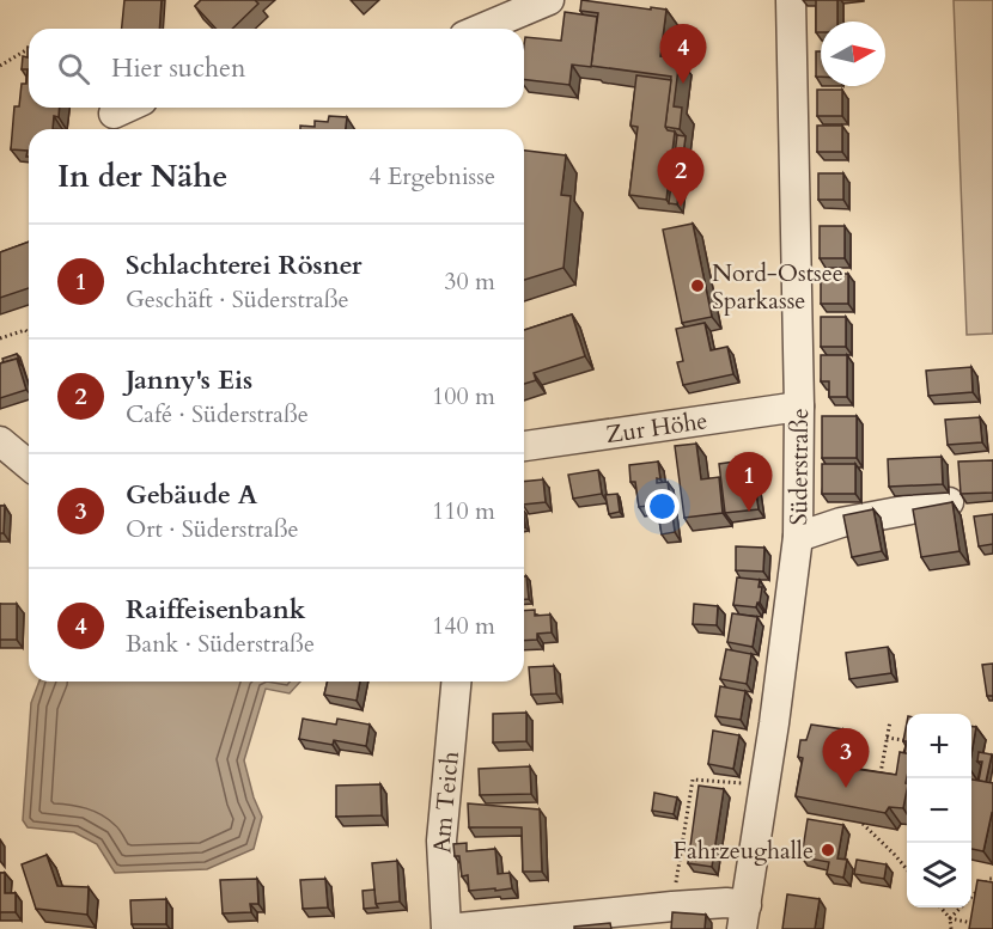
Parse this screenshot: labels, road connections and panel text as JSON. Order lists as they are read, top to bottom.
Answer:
{
  "streets": {
    "street": ["Zur Höhe", "Süderstraße", "Am Teich"]
  },
  "crossings": [
    ["Zur Höhe", "Süderstraße"]
  ],
  "places": ["Nord-Ostsee Sparkasse", "Fahrzeughalle"],
  "north": "right",
  "page": {
    "pins": [
      "4",
      "2",
      "1",
      "3"
    ],
    "search": "Hier suchen",
    "heading": ["In der Nähe", "4 Ergebnisse"],
    "list": [
      {
        "mark": "1",
        "name": "Schlachterei Rösner",
        "note": "Geschäft · Süderstraße",
        "value": "30 m"
      },
      {
        "mark": "2",
        "name": "Janny's Eis",
        "note": "Café · Süderstraße",
        "value": "100 m"
      },
      {
        "mark": "3",
        "name": "Gebäude A",
        "note": "Ort · Süderstraße",
        "value": "110 m"
      },
      {
        "mark": "4",
        "name": "Raiffeisenbank",
        "note": "Bank · Süderstraße",
        "value": "140 m"
      }
    ],
    "map_buttons": ["+", "−"]
  }
}
